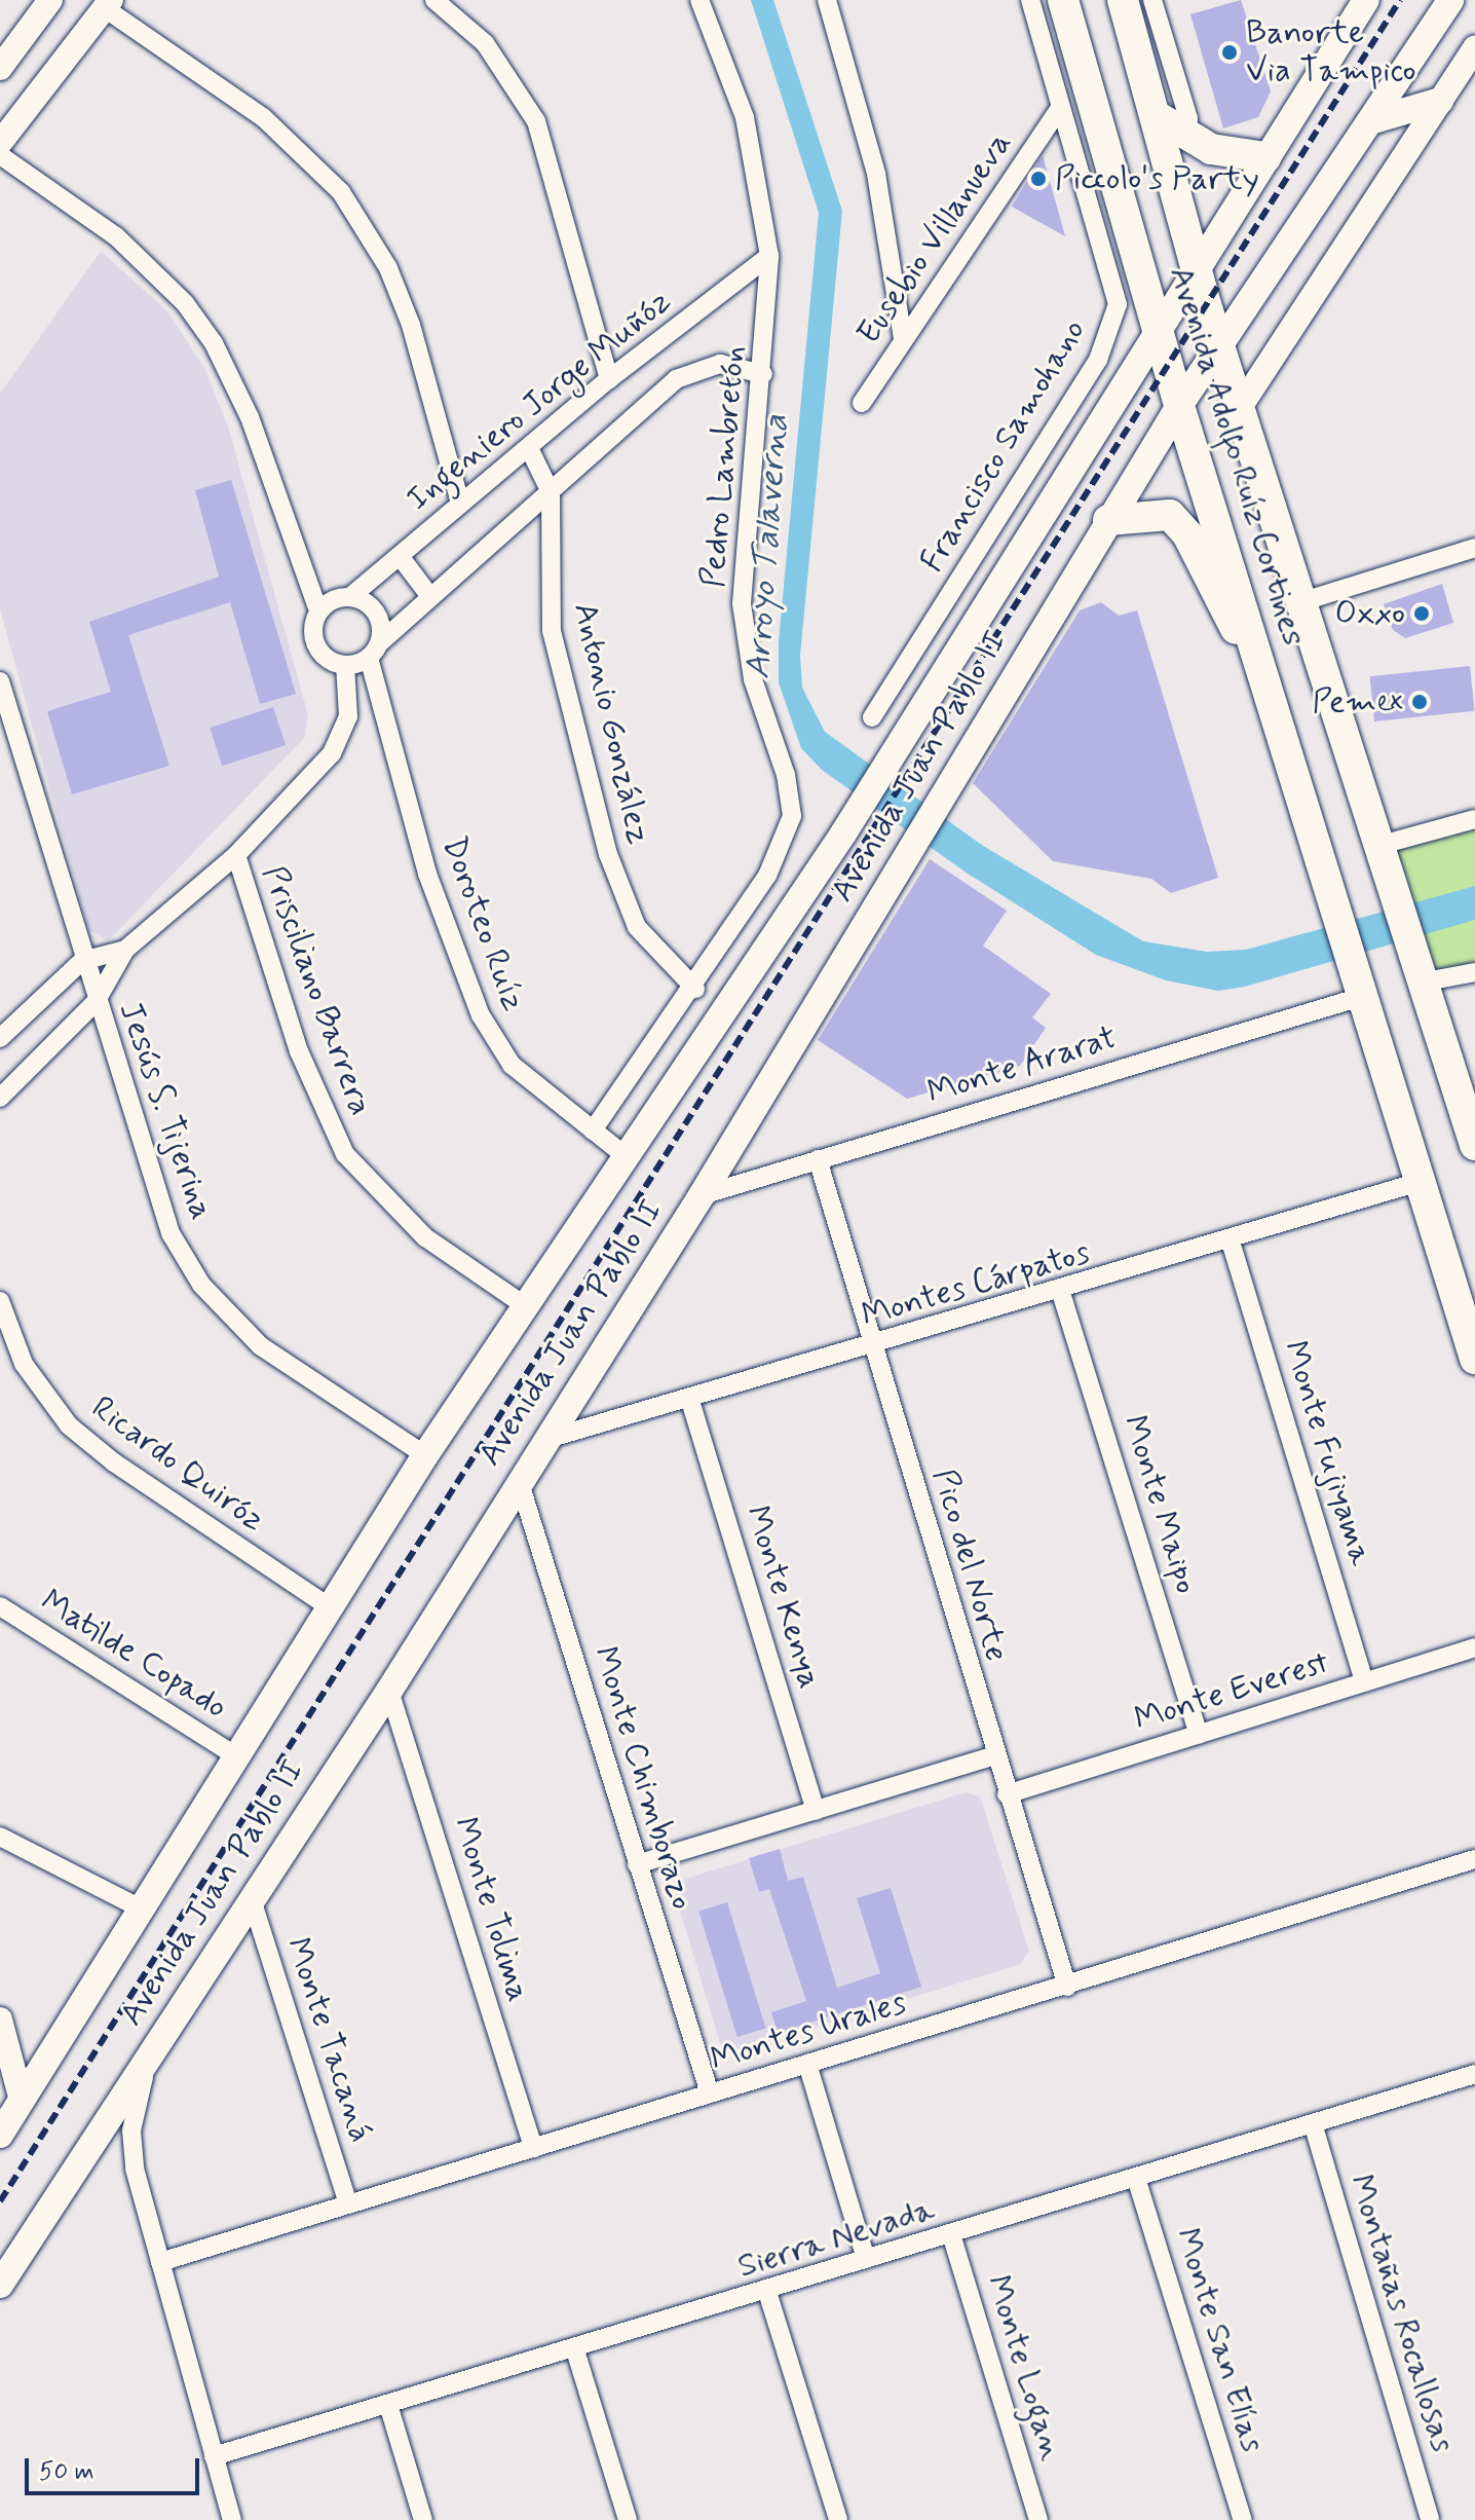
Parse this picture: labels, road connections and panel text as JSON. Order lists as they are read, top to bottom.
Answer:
{
  "streets": {
    "main road": ["Avenida Adolfo Ruíz Cortines", "Avenida Juan Pablo II"],
    "street": [
      "Eusebio Villanueva",
      "Ingeniero Jorge Muñóz",
      "Francisco Samohano",
      "Pedro Lambretón",
      "Antonio González",
      "Doroteo Ruíz",
      "Prisciliano Barrera",
      "Monte Ararat",
      "Jesús S. Tijerina",
      "Montes Cárpatos",
      "Monte Fujiyama",
      "Ricardo Quiróz",
      "Monte Maipo",
      "Pico del Norte",
      "Monte Kenya",
      "Matilde Copado",
      "Monte Everest",
      "Monte Chimborazo",
      "Monte Tolima",
      "Montes Urales",
      "Monte Tacaná",
      "Sierra Nevada",
      "Montañas Rocallosas",
      "Monte San Elías",
      "Monte Logan"
    ]
  },
  "crossings": [
    ["Eusebio Villanueva", "Francisco Samohano"],
    ["Ingeniero Jorge Muñóz", "Pedro Lambretón"],
    ["Ingeniero Jorge Muñóz", "Antonio González"],
    ["Ingeniero Jorge Muñóz", "Doroteo Ruíz"],
    ["Avenida Adolfo Ruíz Cortines", "Avenida Juan Pablo II"],
    ["Avenida Adolfo Ruíz Cortines", "Monte Ararat"],
    ["Avenida Adolfo Ruíz Cortines", "Montes Cárpatos"],
    ["Pedro Lambretón", "Antonio González"],
    ["Pedro Lambretón", "Doroteo Ruíz"],
    ["Avenida Juan Pablo II", "Doroteo Ruíz"],
    ["Avenida Juan Pablo II", "Prisciliano Barrera"],
    ["Avenida Juan Pablo II", "Monte Ararat"],
    ["Avenida Juan Pablo II", "Jesús S. Tijerina"],
    ["Avenida Juan Pablo II", "Montes Cárpatos"],
    ["Avenida Juan Pablo II", "Ricardo Quiróz"],
    ["Avenida Juan Pablo II", "Matilde Copado"],
    ["Avenida Juan Pablo II", "Monte Chimborazo"],
    ["Avenida Juan Pablo II", "Monte Tolima"],
    ["Avenida Juan Pablo II", "Monte Tacaná"],
    ["Monte Ararat", "Pico del Norte"],
    ["Montes Cárpatos", "Monte Fujiyama"],
    ["Montes Cárpatos", "Monte Maipo"],
    ["Montes Cárpatos", "Pico del Norte"],
    ["Montes Cárpatos", "Monte Kenya"],
    ["Monte Fujiyama", "Monte Everest"],
    ["Monte Maipo", "Monte Everest"],
    ["Pico del Norte", "Monte Everest"],
    ["Pico del Norte", "Montes Urales"],
    ["Monte Chimborazo", "Montes Urales"],
    ["Monte Tolima", "Montes Urales"],
    ["Montes Urales", "Monte Tacaná"],
    ["Sierra Nevada", "Montañas Rocallosas"],
    ["Sierra Nevada", "Monte San Elías"],
    ["Sierra Nevada", "Monte Logan"]
  ],
  "water": ["Arroyo Talaverna"],
  "places": [
    "Banorte Via Tampico",
    "Piccolo's Party",
    "Oxxo",
    "Pemex"
  ],
  "scale_bar": "50 m"
}
